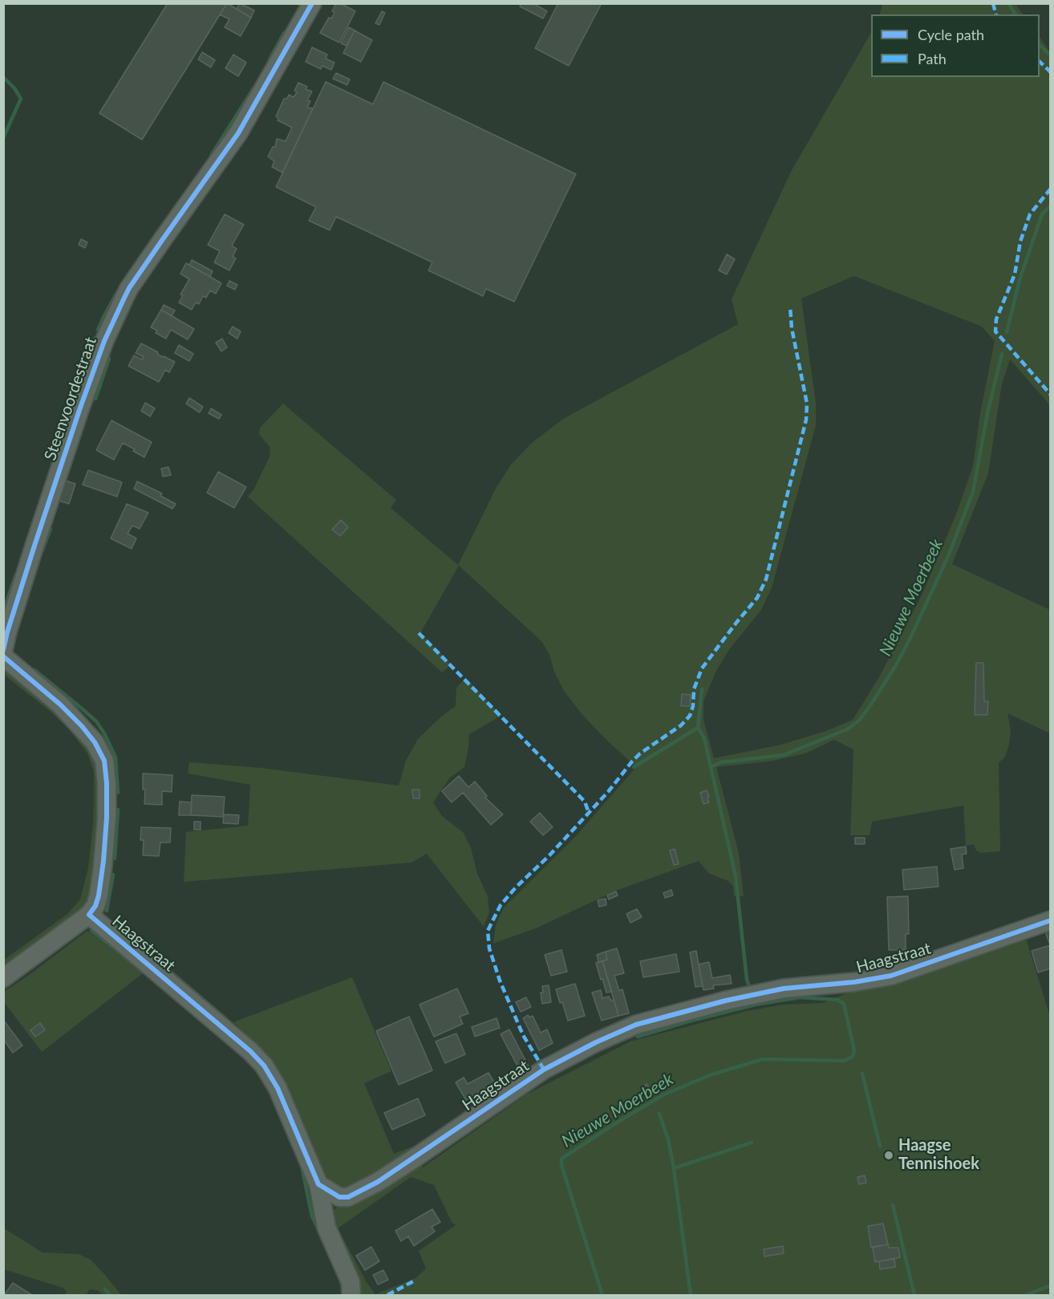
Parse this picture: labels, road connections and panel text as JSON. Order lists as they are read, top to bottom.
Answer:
{
  "streets": {
    "street": ["Steenvoordestraat", "Haagstraat"]
  },
  "water": ["Nieuwe Moerbeek"],
  "places": ["Haagse Tennishoek"],
  "legend": ["Cycle path", "Path"]
}
